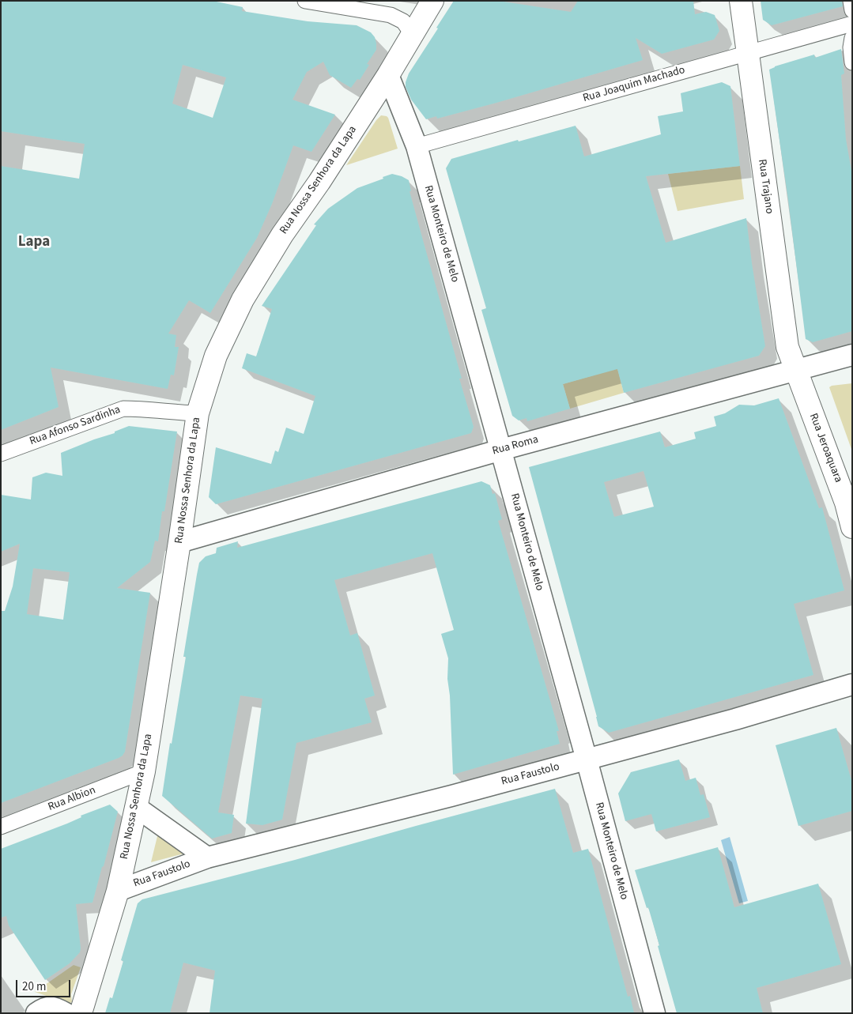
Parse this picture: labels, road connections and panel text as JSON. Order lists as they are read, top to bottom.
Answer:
{
  "streets": {
    "main road": ["Rua Nossa Senhora da Lapa", "Rua Trajano", "Rua Jeroaquara"],
    "street": [
      "Rua Joaquim Machado",
      "Rua Monteiro de Melo",
      "Rua Afonso Sardinha",
      "Rua Roma",
      "Rua Faustolo",
      "Rua Albion"
    ]
  },
  "crossings": [
    ["Rua Joaquim Machado", "Rua Trajano"],
    ["Rua Joaquim Machado", "Rua Monteiro de Melo"],
    ["Rua Nossa Senhora da Lapa", "Rua Monteiro de Melo"],
    ["Rua Nossa Senhora da Lapa", "Rua Afonso Sardinha"],
    ["Rua Nossa Senhora da Lapa", "Rua Roma"],
    ["Rua Nossa Senhora da Lapa", "Rua Faustolo"],
    ["Rua Nossa Senhora da Lapa", "Rua Albion"],
    ["Rua Trajano", "Rua Roma"],
    ["Rua Trajano", "Rua Jeroaquara"],
    ["Rua Monteiro de Melo", "Rua Roma"],
    ["Rua Monteiro de Melo", "Rua Faustolo"],
    ["Rua Roma", "Rua Jeroaquara"]
  ],
  "districts": ["Lapa"],
  "scale_bar": "20 m"
}
